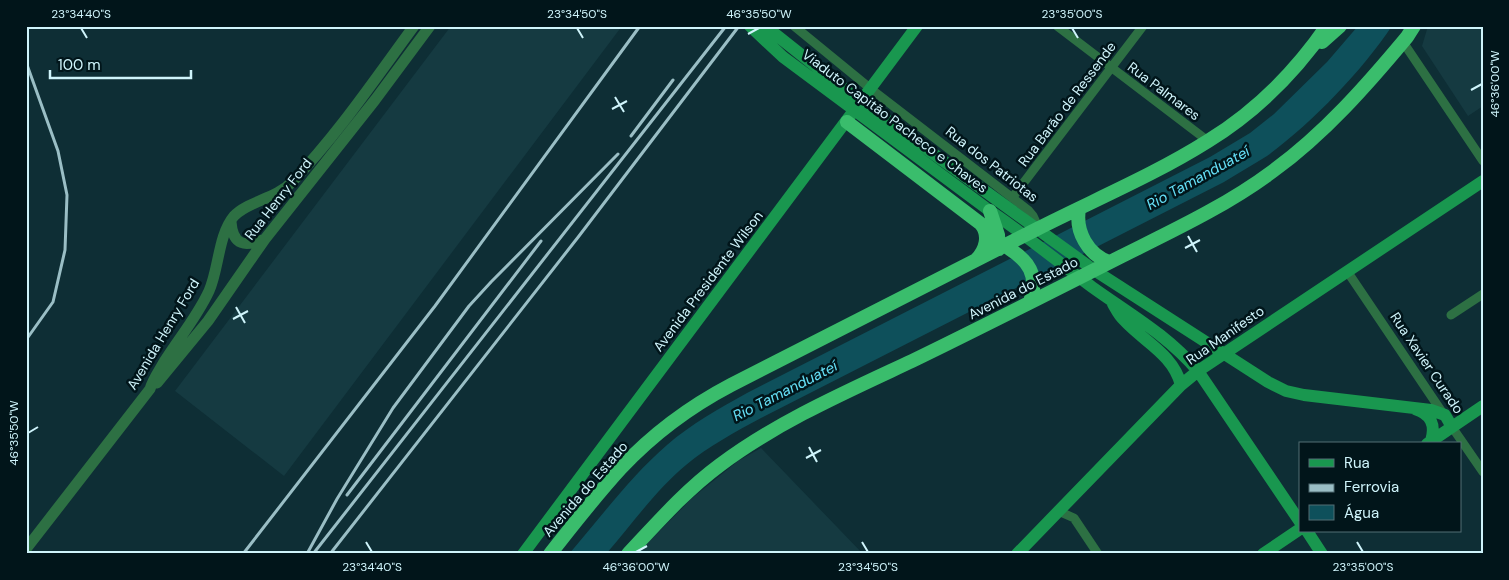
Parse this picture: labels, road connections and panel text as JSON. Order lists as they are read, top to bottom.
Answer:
{
  "streets": {
    "highway": ["Avenida do Estado"],
    "main road": [
      "Viaduto Capitão Pacheco e Chaves",
      "Avenida Presidente Wilson",
      "Rua Manifesto",
      "Rua Xavier Curado"
    ],
    "street": [
      "Rua Palmares",
      "Rua Barão de Ressende",
      "Rua dos Patriotas",
      "Rua Henry Ford",
      "Avenida Henry Ford"
    ]
  },
  "crossings": [
    ["Rua Palmares", "Rua Barão de Ressende"],
    ["Rua Palmares", "Avenida do Estado"],
    ["Rua Barão de Ressende", "Viaduto Capitão Pacheco e Chaves"],
    ["Rua Barão de Ressende", "Rua dos Patriotas"],
    ["Viaduto Capitão Pacheco e Chaves", "Rua dos Patriotas"],
    ["Viaduto Capitão Pacheco e Chaves", "Avenida do Estado"],
    ["Rua dos Patriotas", "Avenida Presidente Wilson"],
    ["Rua Henry Ford", "Avenida Henry Ford"],
    ["Rua Manifesto", "Rua Xavier Curado"]
  ],
  "water": ["Rio Tamanduateí"],
  "legend": ["Rua", "Ferrovia", "Água"],
  "scale_bar": "100 m",
  "coordinates": [
    "23°34'40\"S",
    "23°34'50\"S",
    "46°35'50\"W",
    "23°35'00\"S",
    "46°36'00\"W"
  ]
}
